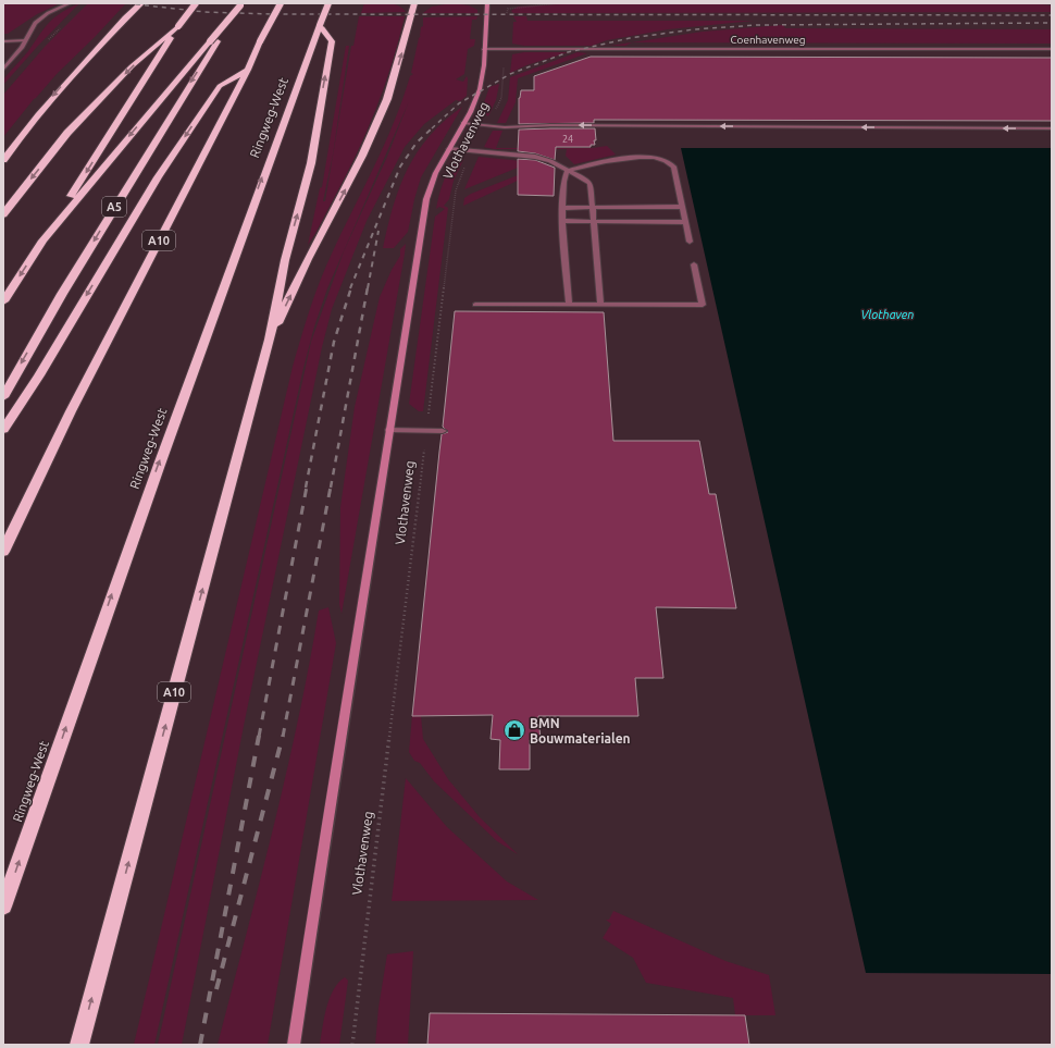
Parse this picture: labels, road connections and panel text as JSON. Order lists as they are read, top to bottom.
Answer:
{
  "streets": {
    "highway": ["Ringweg-West", "A5", "A10"],
    "main road": ["Vlothavenweg"],
    "street": ["Coenhavenweg"]
  },
  "crossings": [
    ["Coenhavenweg", "Vlothavenweg"],
    ["Ringweg-West", "A10"]
  ],
  "water": ["Vlothaven"],
  "places": {
    "shop": ["BMN Bouwmaterialen"]
  },
  "house_numbers": ["24"]
}
